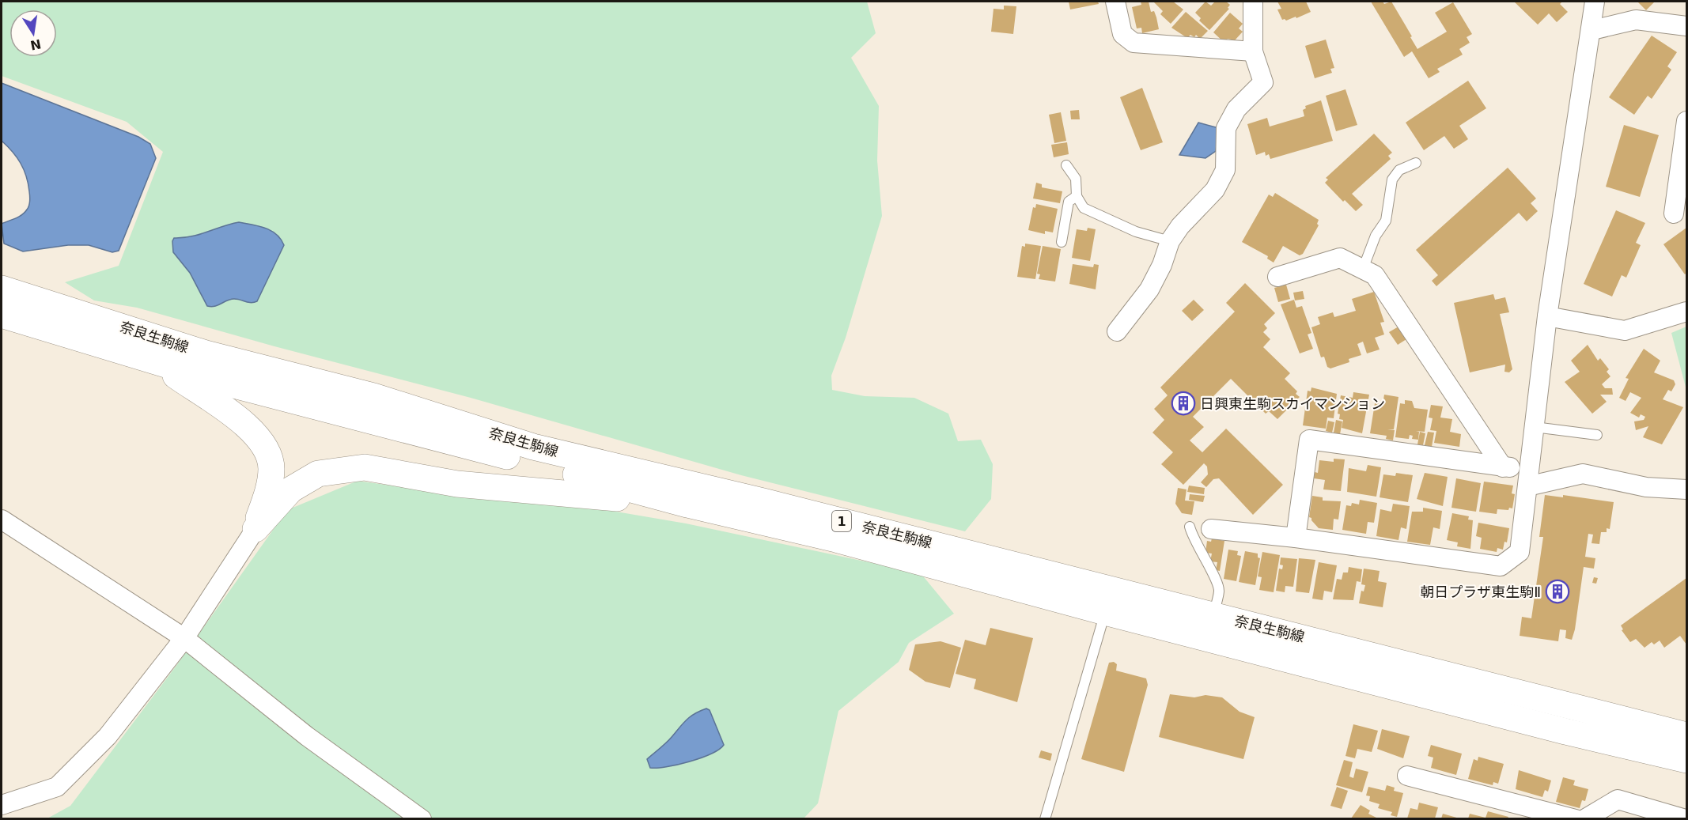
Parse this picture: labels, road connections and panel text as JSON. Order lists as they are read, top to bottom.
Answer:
{
  "streets": {
    "main road": ["奈良生駒線", "1"]
  },
  "places": {
    "building": ["日興東生駒スカイマンション", "朝日プラザ東生駒Ⅱ"]
  },
  "north": "bottom"
}
